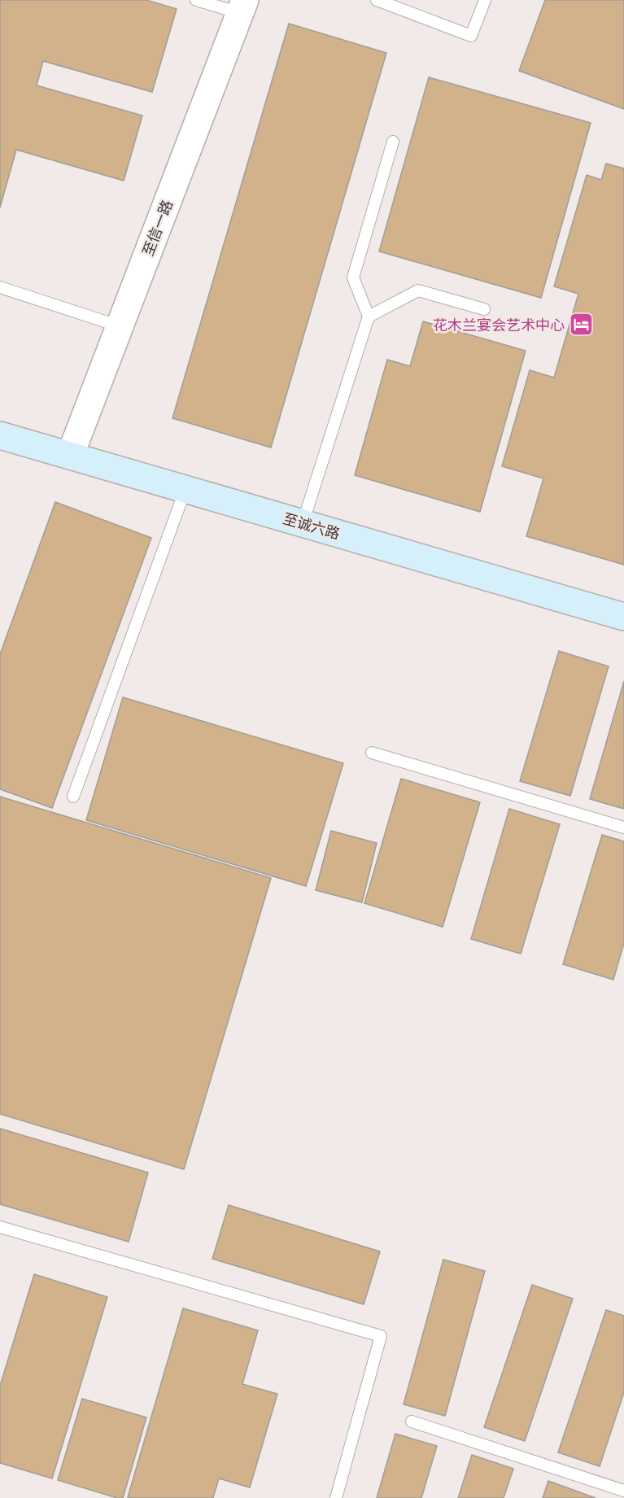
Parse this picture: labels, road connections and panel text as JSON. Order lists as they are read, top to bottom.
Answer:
{
  "streets": {
    "main road": ["至诚六路"],
    "street": ["至信一路"]
  },
  "crossings": [
    ["至信一路", "至诚六路"]
  ],
  "places": {
    "hotel": ["花木兰宴会艺术中心"]
  }
}
